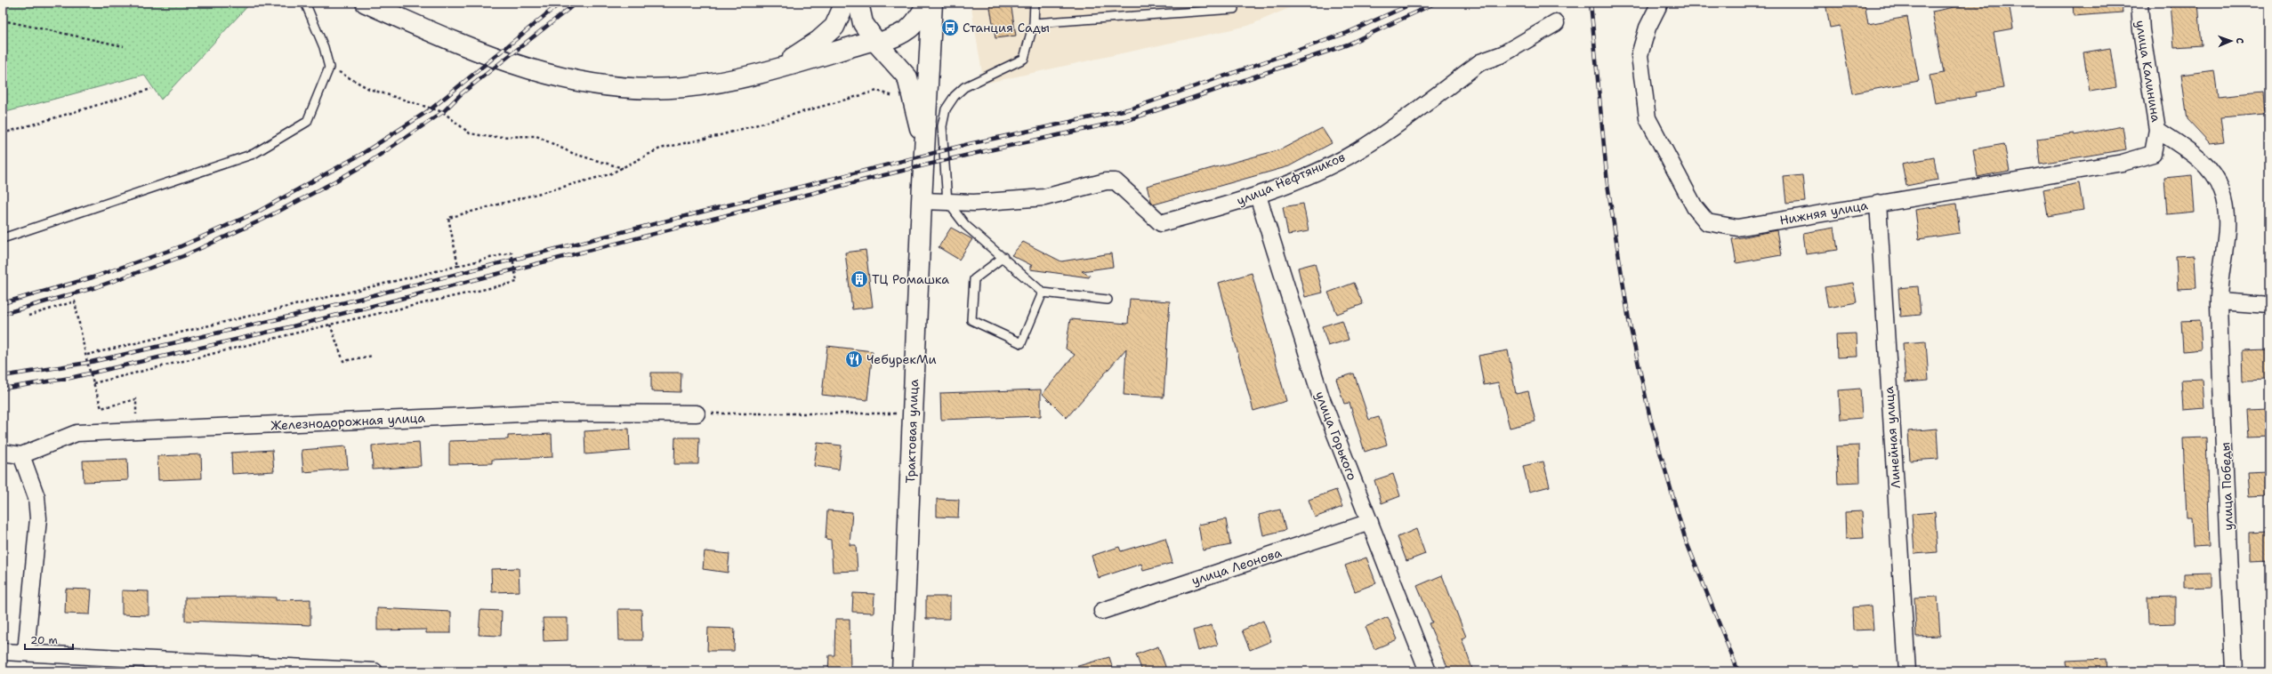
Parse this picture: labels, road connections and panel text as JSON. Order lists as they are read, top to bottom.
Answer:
{
  "streets": {
    "main road": ["Трактовая улица"],
    "street": [
      "улица Калинина",
      "улица Нефтяников",
      "Нижняя улица",
      "Железнодорожная улица",
      "улица Горького",
      "Линейная улица",
      "улица Победы",
      "улица Леонова"
    ]
  },
  "crossings": [
    ["улица Калинина", "Нижняя улица"],
    ["улица Калинина", "улица Победы"],
    ["улица Нефтяников", "Трактовая улица"],
    ["улица Нефтяников", "улица Горького"],
    ["Нижняя улица", "Линейная улица"],
    ["улица Горького", "улица Леонова"]
  ],
  "places": {
    "bus stop": ["Станция Сады"],
    "building": ["ТЦ Ромашка"],
    "restaurant": ["ЧебурекМи"]
  },
  "scale_bar": "20 m",
  "north": "right"
}
